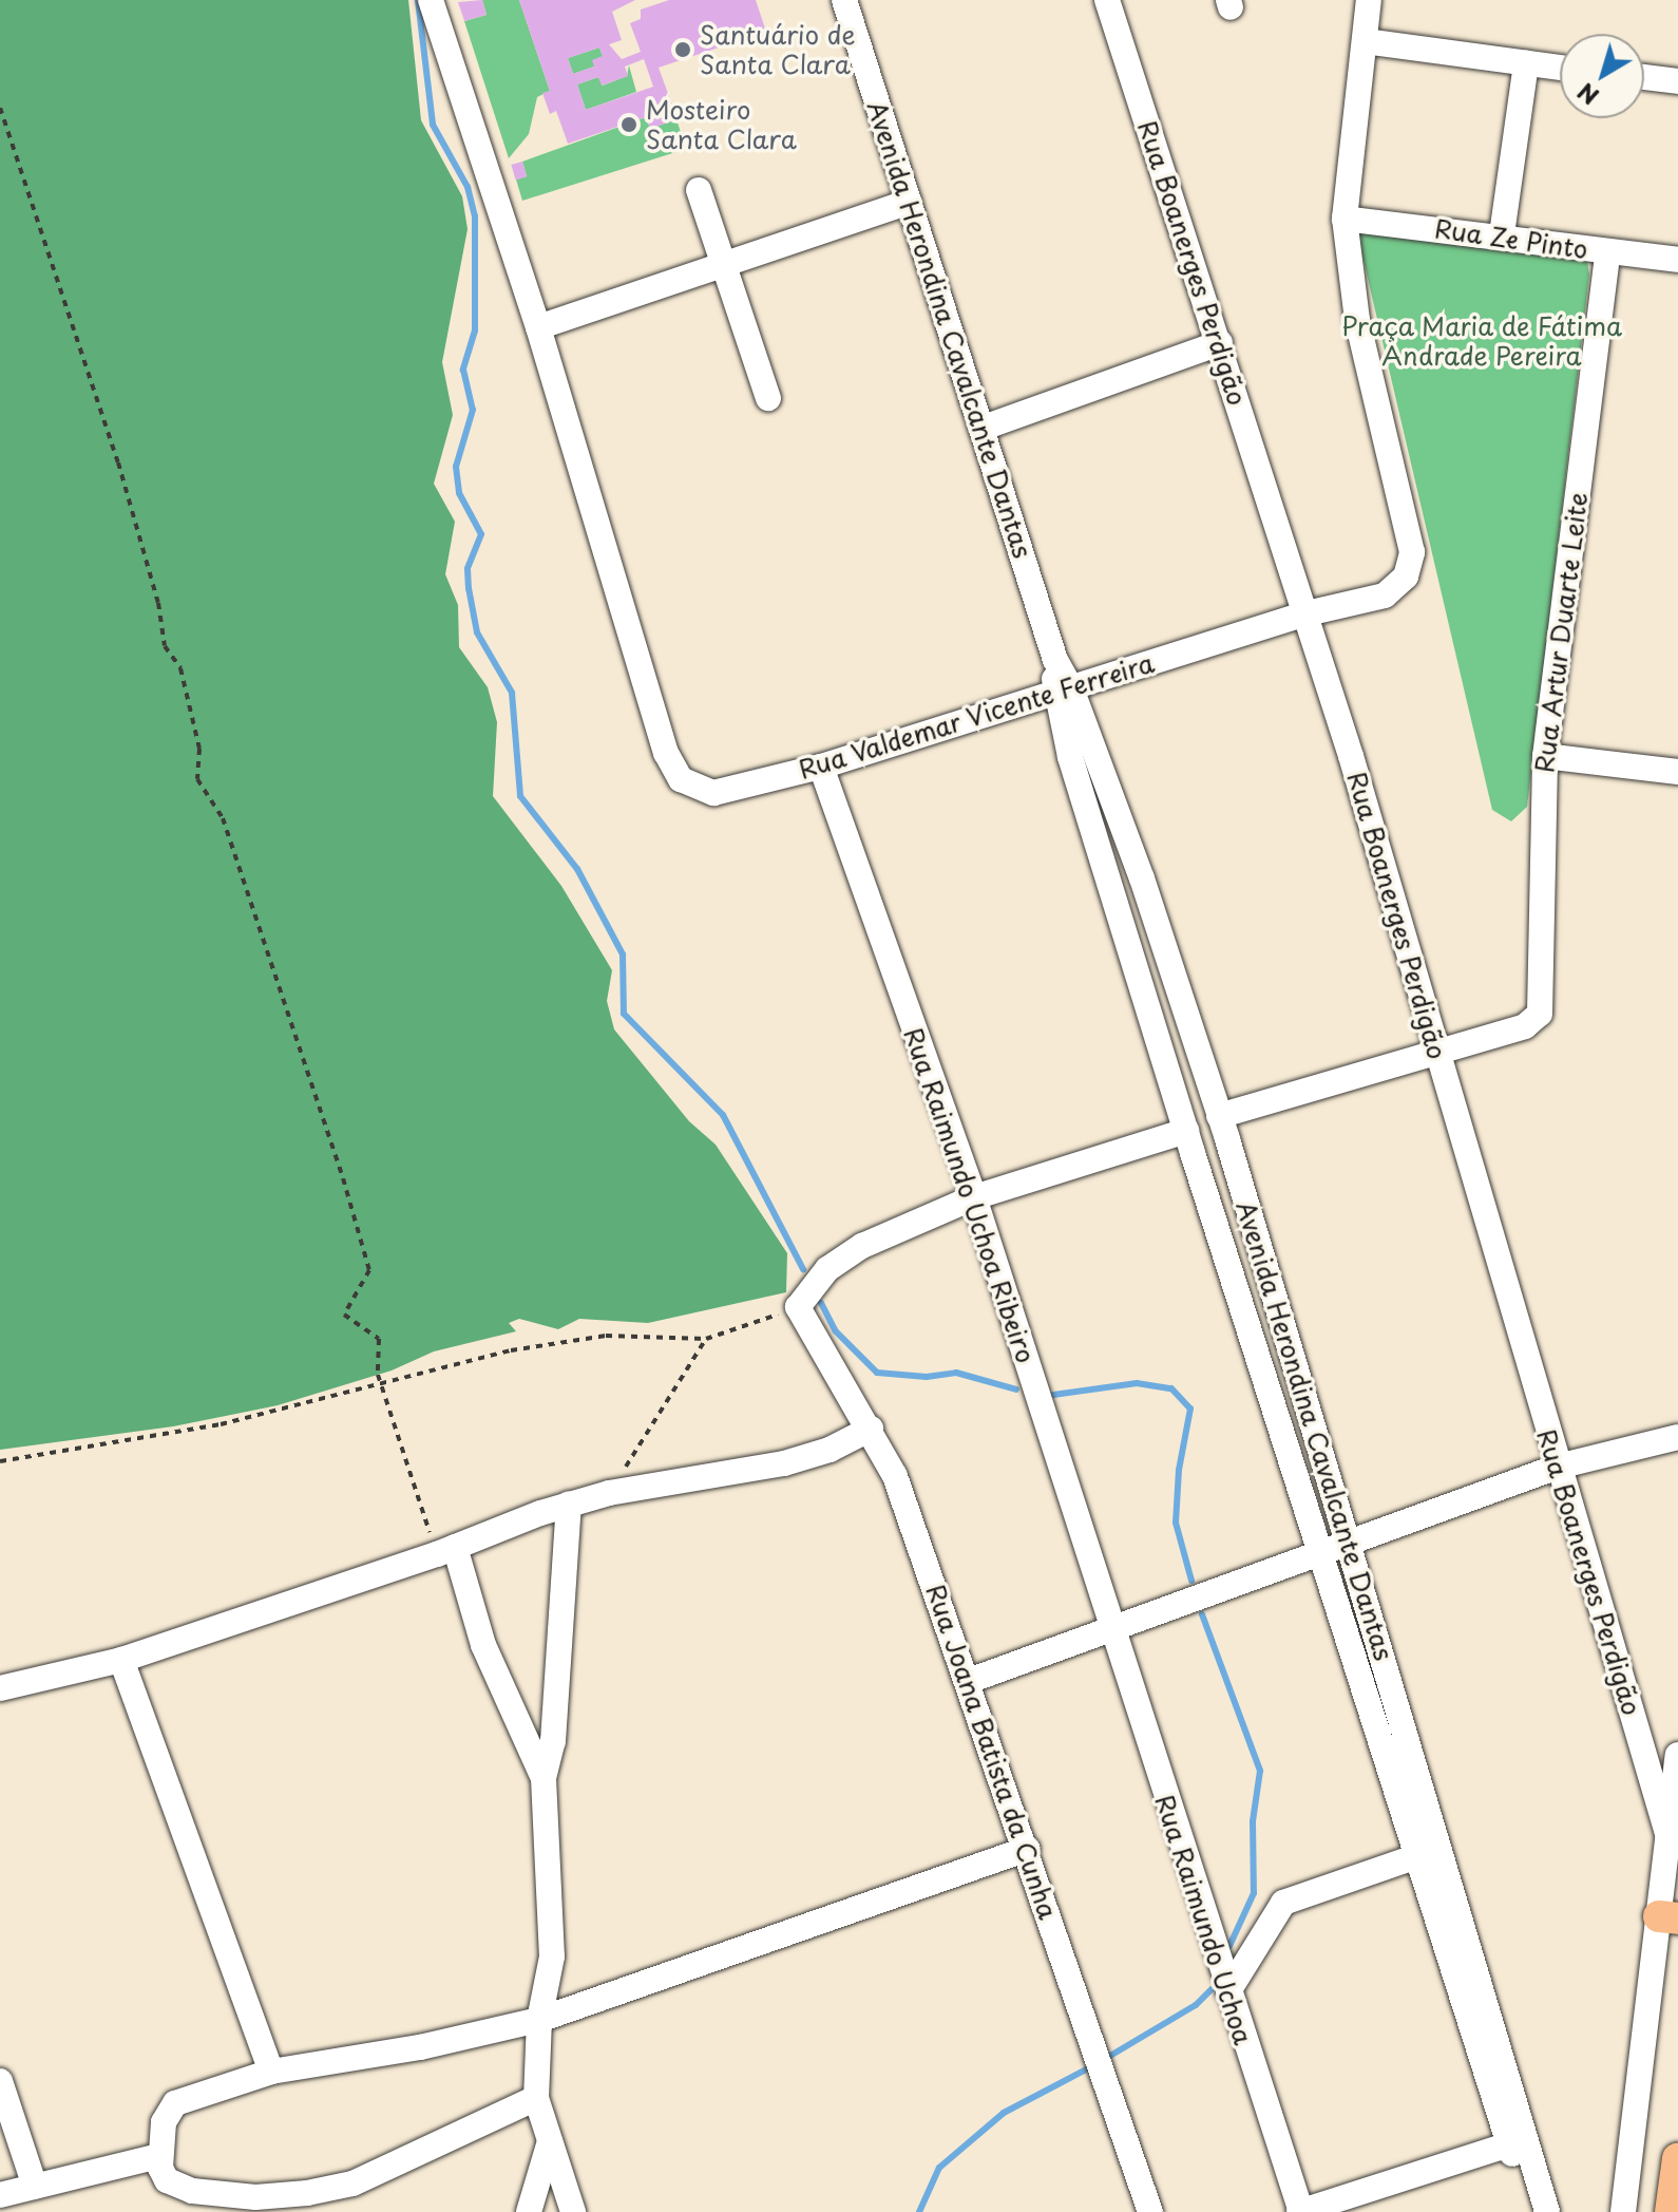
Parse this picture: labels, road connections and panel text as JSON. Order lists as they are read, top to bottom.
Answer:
{
  "streets": {
    "street": [
      "Rua Ze Pinto",
      "Rua Boanerges Perdigão",
      "Avenida Herondina Cavalcante Dantas",
      "Rua Artur Duarte Leite",
      "Rua Valdemar Vicente Ferreira",
      "Rua Raimundo Uchoa Ribeiro",
      "Rua Joana Batista da Cunha",
      "Rua Raimundo Uchoa"
    ]
  },
  "crossings": [
    ["Rua Ze Pinto", "Rua Artur Duarte Leite"],
    ["Rua Ze Pinto", "Rua Valdemar Vicente Ferreira"],
    ["Rua Boanerges Perdigão", "Rua Artur Duarte Leite"],
    ["Rua Boanerges Perdigão", "Rua Valdemar Vicente Ferreira"],
    ["Avenida Herondina Cavalcante Dantas", "Rua Valdemar Vicente Ferreira"],
    ["Rua Valdemar Vicente Ferreira", "Rua Raimundo Uchoa Ribeiro"],
    ["Rua Raimundo Uchoa Ribeiro", "Rua Raimundo Uchoa"]
  ],
  "parks": ["Praça Maria de Fátima Andrade Pereira"],
  "places": ["Santuário de Santa Clara", "Mosteiro Santa Clara"],
  "north": "bottom left"
}
